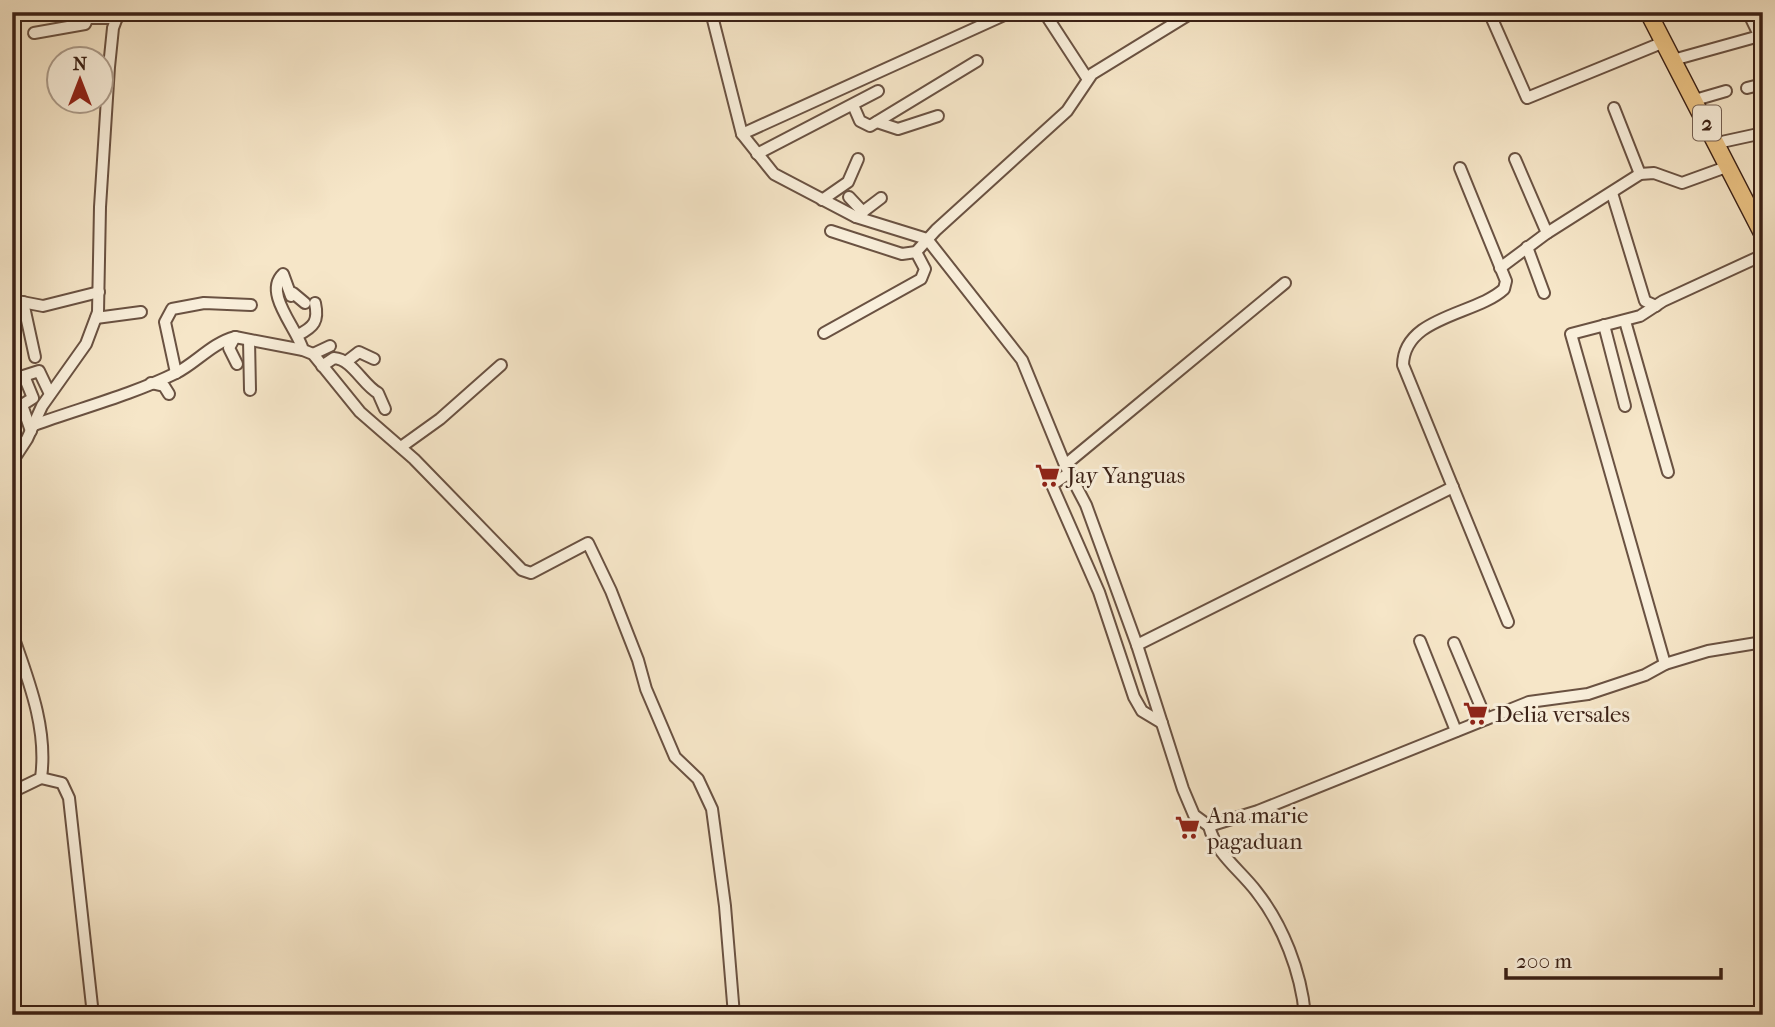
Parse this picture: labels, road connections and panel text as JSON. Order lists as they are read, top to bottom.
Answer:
{
  "streets": {
    "highway": ["2"]
  },
  "places": {
    "supermarket": ["Jay Yanguas", "Delia versales", "Ana marie pagaduan"]
  },
  "scale_bar": "200 m",
  "north": "top"
}
